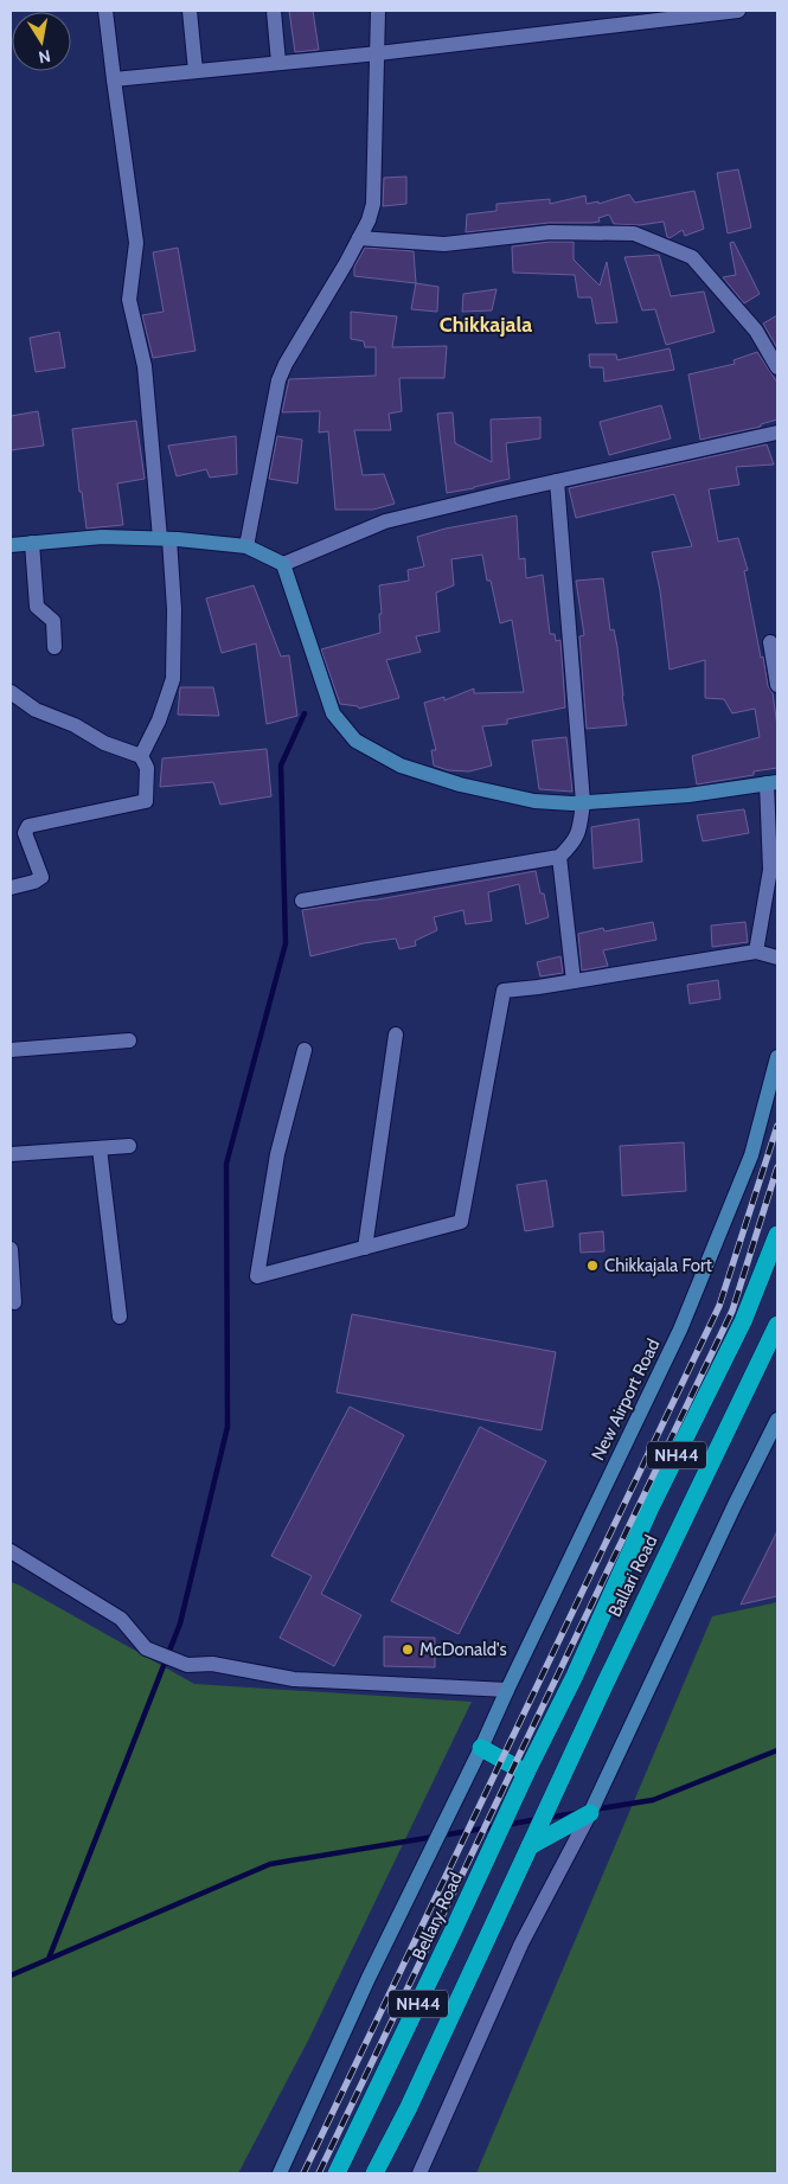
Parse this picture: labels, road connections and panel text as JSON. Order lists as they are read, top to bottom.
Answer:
{
  "streets": {
    "highway": ["NH44", "Ballari Road", "Bellary Road"],
    "street": ["New Airport Road"]
  },
  "crossings": [
    ["NH44", "Ballari Road"],
    ["Ballari Road", "Bellary Road"]
  ],
  "districts": ["Chikkajala"],
  "places": ["Chikkajala Fort", "McDonald's"],
  "north": "bottom"
}
